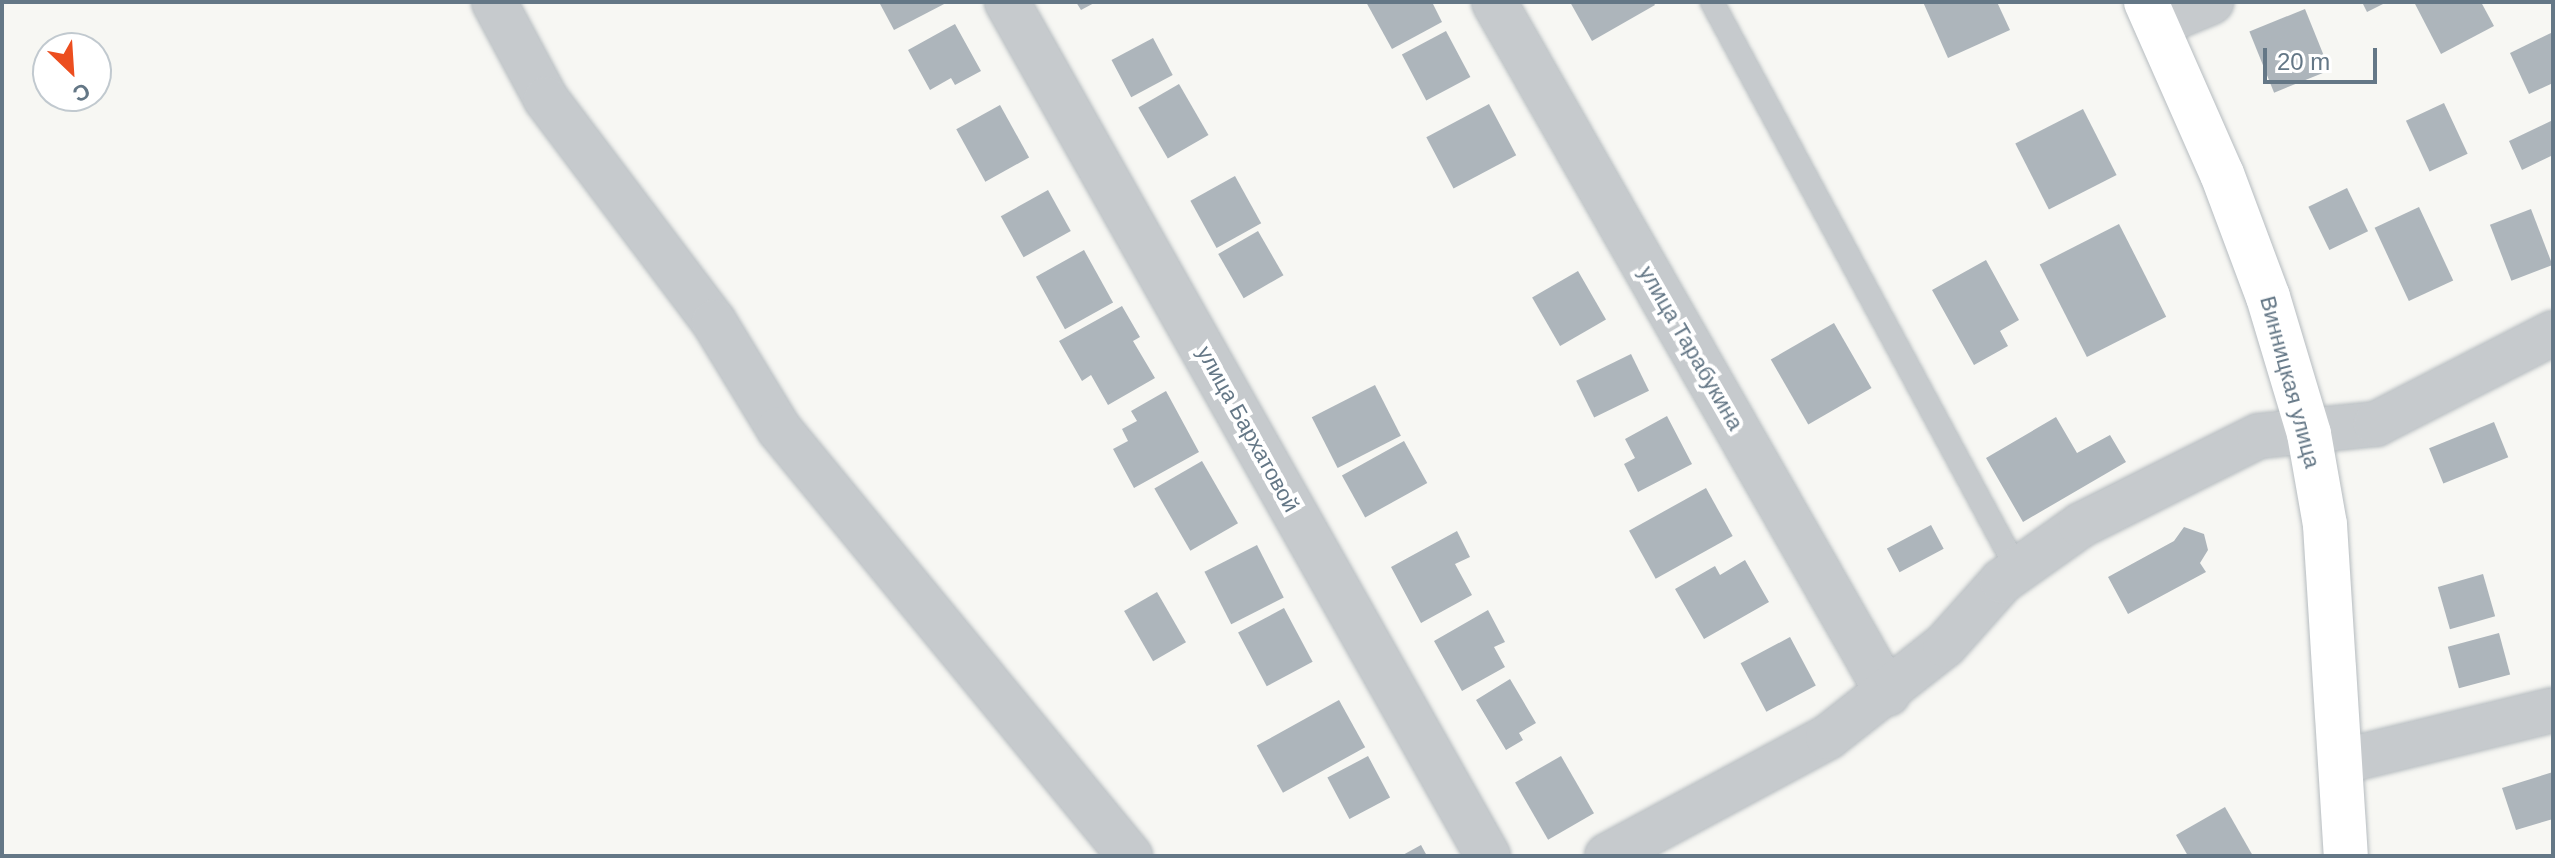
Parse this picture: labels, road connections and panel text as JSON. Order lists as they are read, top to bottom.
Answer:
{
  "streets": {
    "main road": ["Винницкая улица"],
    "street": ["улица Тарабукина", "улица Бархатовой"]
  },
  "scale_bar": "20 m",
  "north": "bottom right"
}
